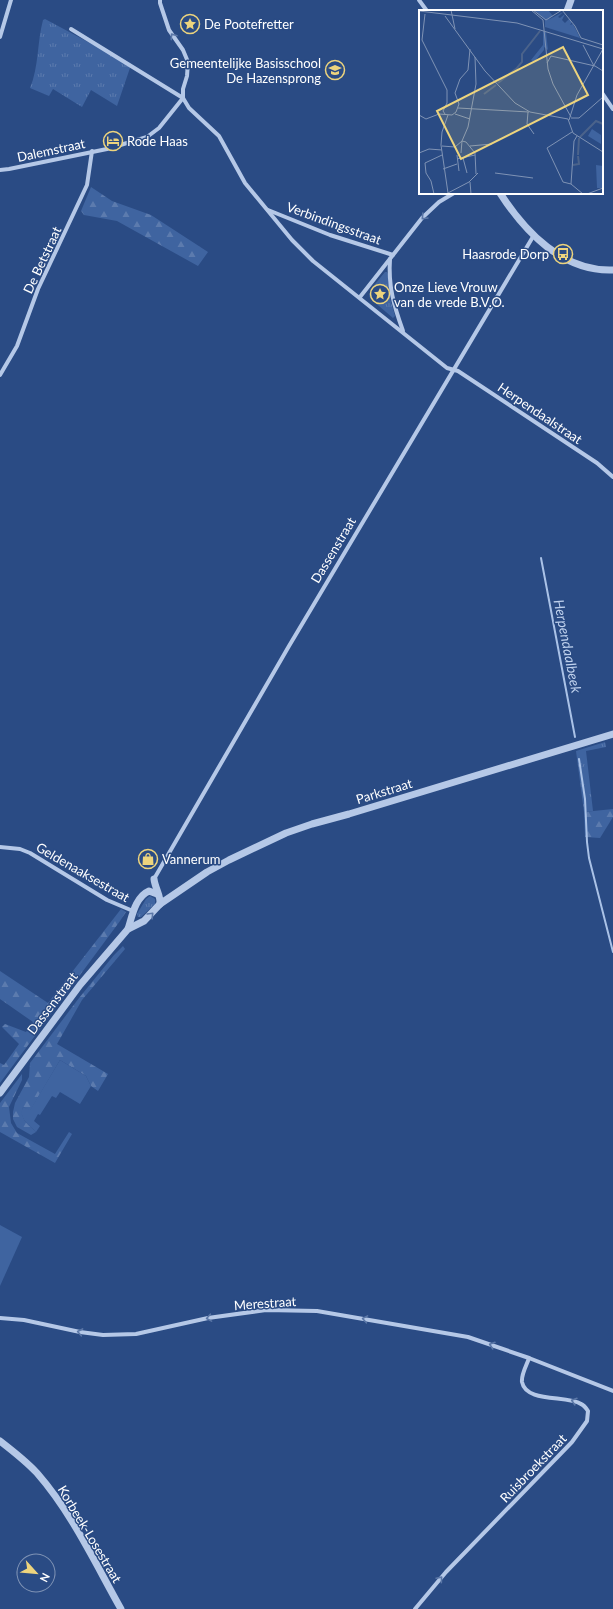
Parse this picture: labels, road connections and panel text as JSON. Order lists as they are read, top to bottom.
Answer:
{
  "streets": {
    "street": [
      "Dalemstraat",
      "Verbindingsstraat",
      "De Betstraat",
      "Herpendaalstraat",
      "Dassenstraat",
      "Parkstraat",
      "Geldenaaksestraat",
      "Merestraat",
      "Ruisbroekstraat",
      "Korbeek-Losestraat"
    ]
  },
  "crossings": [
    ["Dalemstraat", "De Betstraat"],
    ["Dalemstraat", "Herpendaalstraat"],
    ["Verbindingsstraat", "Herpendaalstraat"],
    ["Herpendaalstraat", "Dassenstraat"],
    ["Dassenstraat", "Parkstraat"],
    ["Dassenstraat", "Geldenaaksestraat"],
    ["Merestraat", "Ruisbroekstraat"]
  ],
  "one_way": ["Merestraat"],
  "water": ["Herpendaalbeek"],
  "places": {
    "place": ["De Pootefretter", "Onze Lieve Vrouw van de vrede B.V.O."],
    "school or university": ["Gemeentelijke Basisschool De Hazensprong"],
    "hotel": ["Rode Haas"],
    "bus stop": ["Haasrode Dorp"],
    "shop": ["Vannerum"]
  },
  "north": "bottom right"
}
